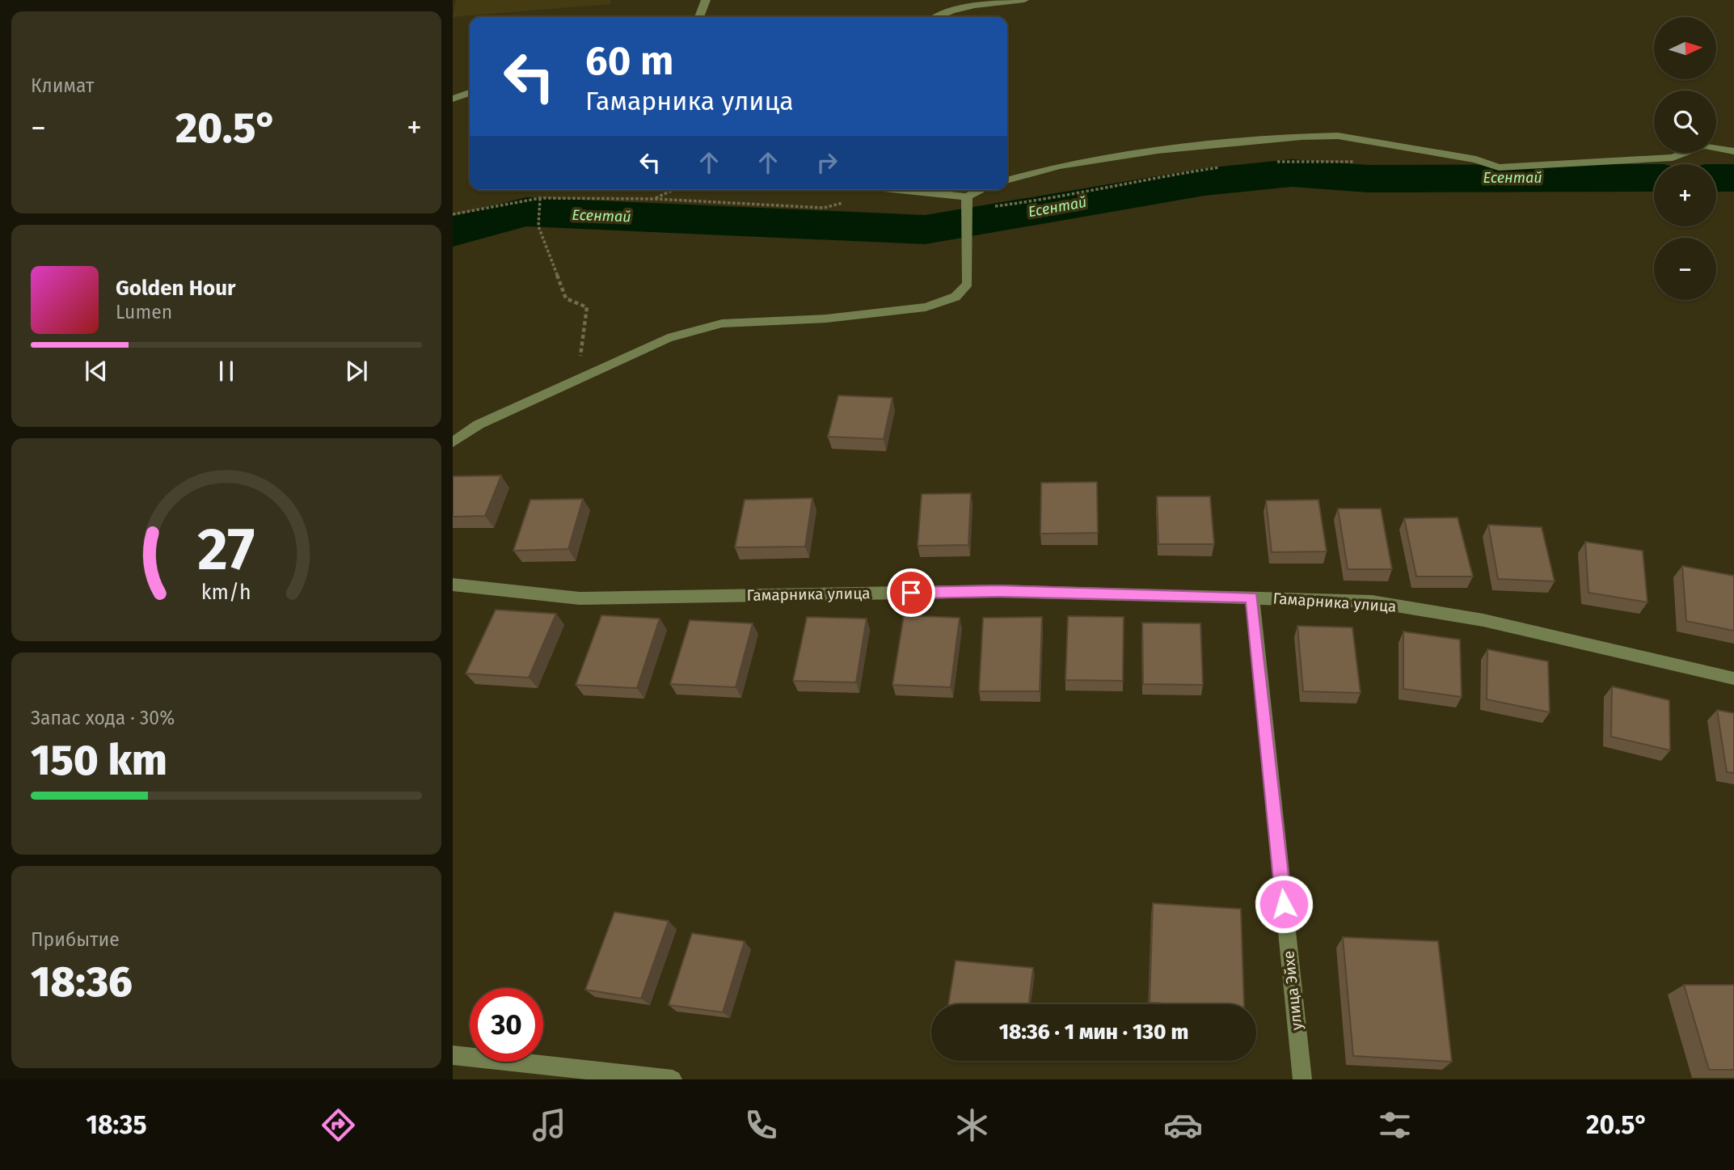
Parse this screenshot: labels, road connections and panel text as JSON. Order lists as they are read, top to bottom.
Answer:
{
  "streets": {
    "street": ["Гамарника улица", "улица Эйхе"]
  },
  "crossings": [
    ["Гамарника улица", "улица Эйхе"]
  ],
  "water": ["Есентай"],
  "north": "right",
  "page": {
    "tile": [
      "Климат",
      ["Запас хода · 30%", "150 km"],
      ["Прибытие", "18:36"]
    ],
    "map_buttons": ["+", "−"],
    "turn": ["60 m", "Гамарника улица"],
    "heat": ["−", "20.5°", "+"],
    "song": ["Golden Hour", "Lumen"],
    "limit": "30",
    "trip": "18:36 · 1 мин · 130 m",
    "tabs": ["18:35", "20.5°"],
    "gauge": ["27", "km/h"]
  }
}
